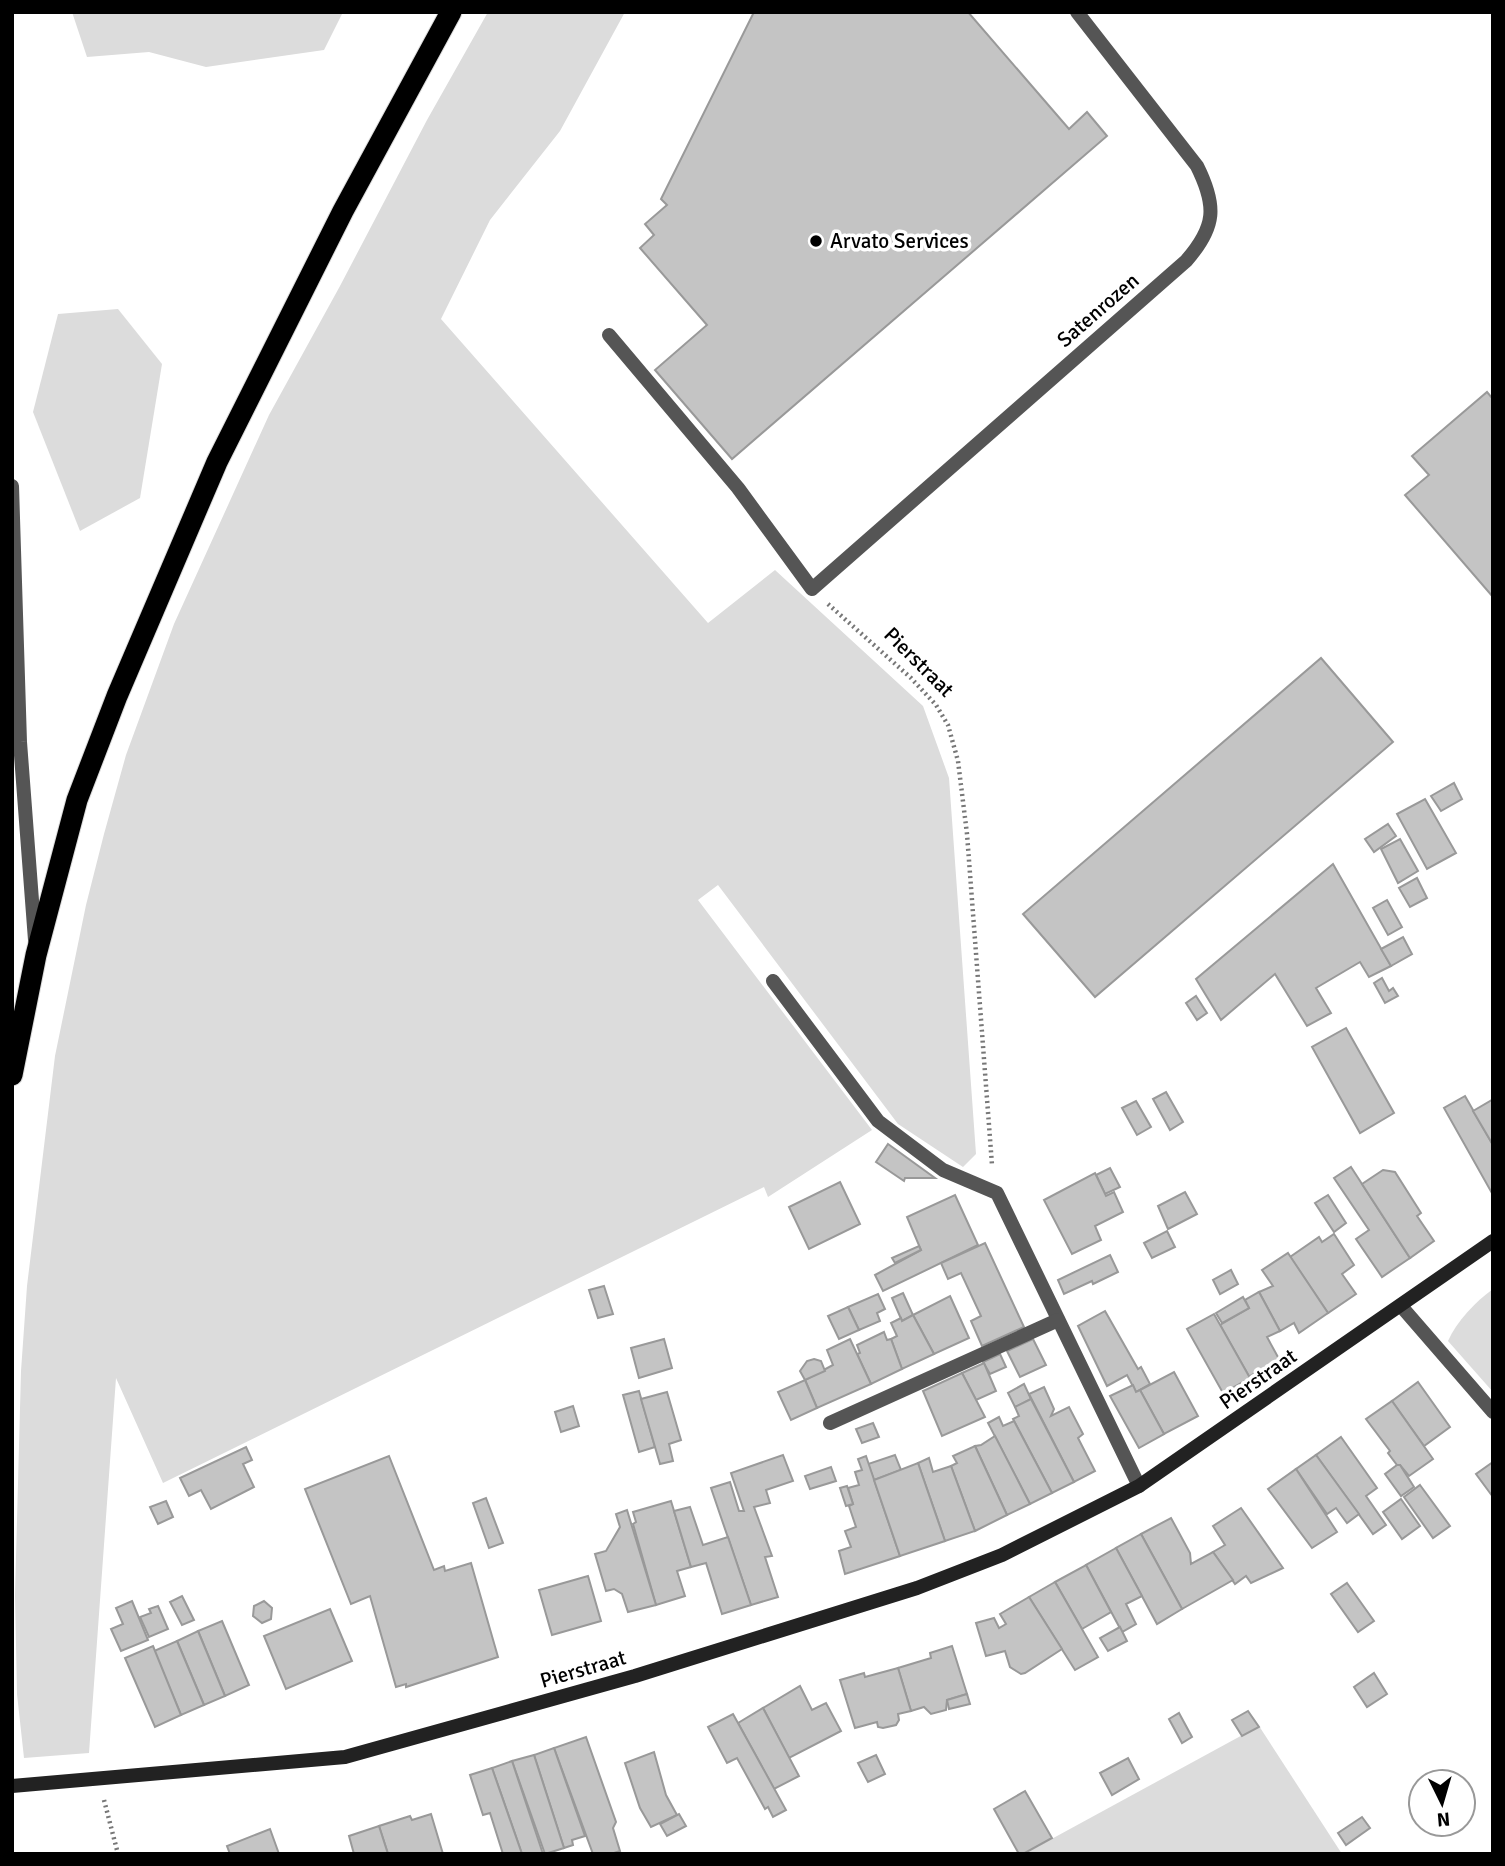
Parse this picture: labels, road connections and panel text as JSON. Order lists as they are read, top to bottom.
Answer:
{
  "streets": {
    "street": ["Satenrozen", "Pierstraat"]
  },
  "crossings": [
    ["Satenrozen", "Pierstraat"]
  ],
  "places": ["Arvato Services"],
  "north": "bottom"
}
